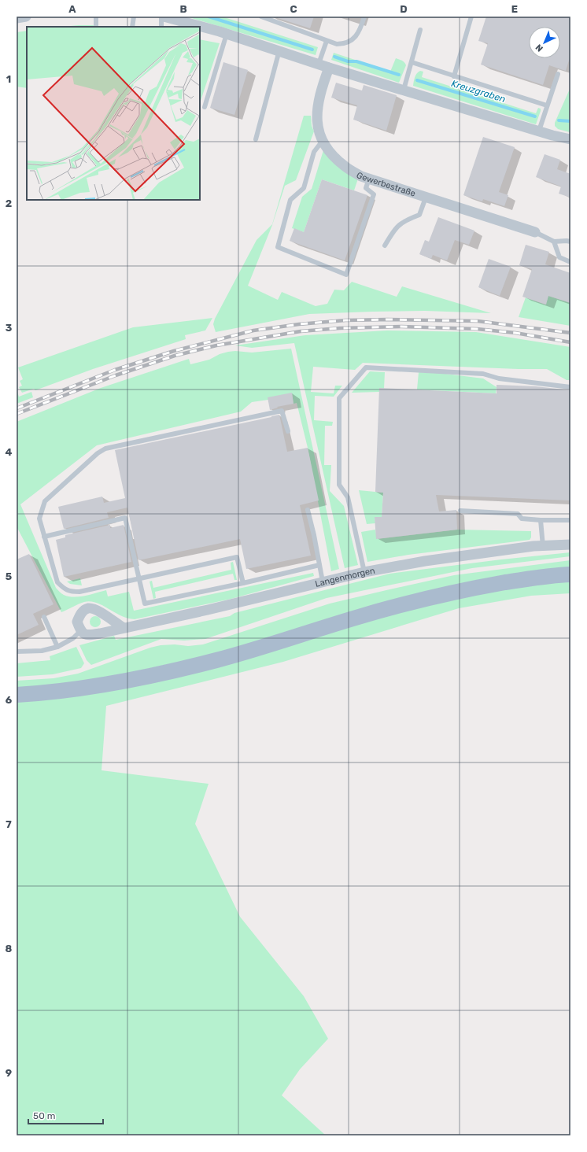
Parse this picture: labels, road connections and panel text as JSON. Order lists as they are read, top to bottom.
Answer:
{
  "streets": {
    "street": ["Gewerbestraße", "Langenmorgen"]
  },
  "water": ["Kreuzgraben"],
  "scale_bar": "50 m",
  "north": "bottom left",
  "grid": {
    "columns": [
      "A",
      "B",
      "C",
      "D",
      "E"
    ],
    "rows": [
      "1",
      "2",
      "3",
      "4",
      "5",
      "6",
      "7",
      "8",
      "9"
    ]
  }
}
